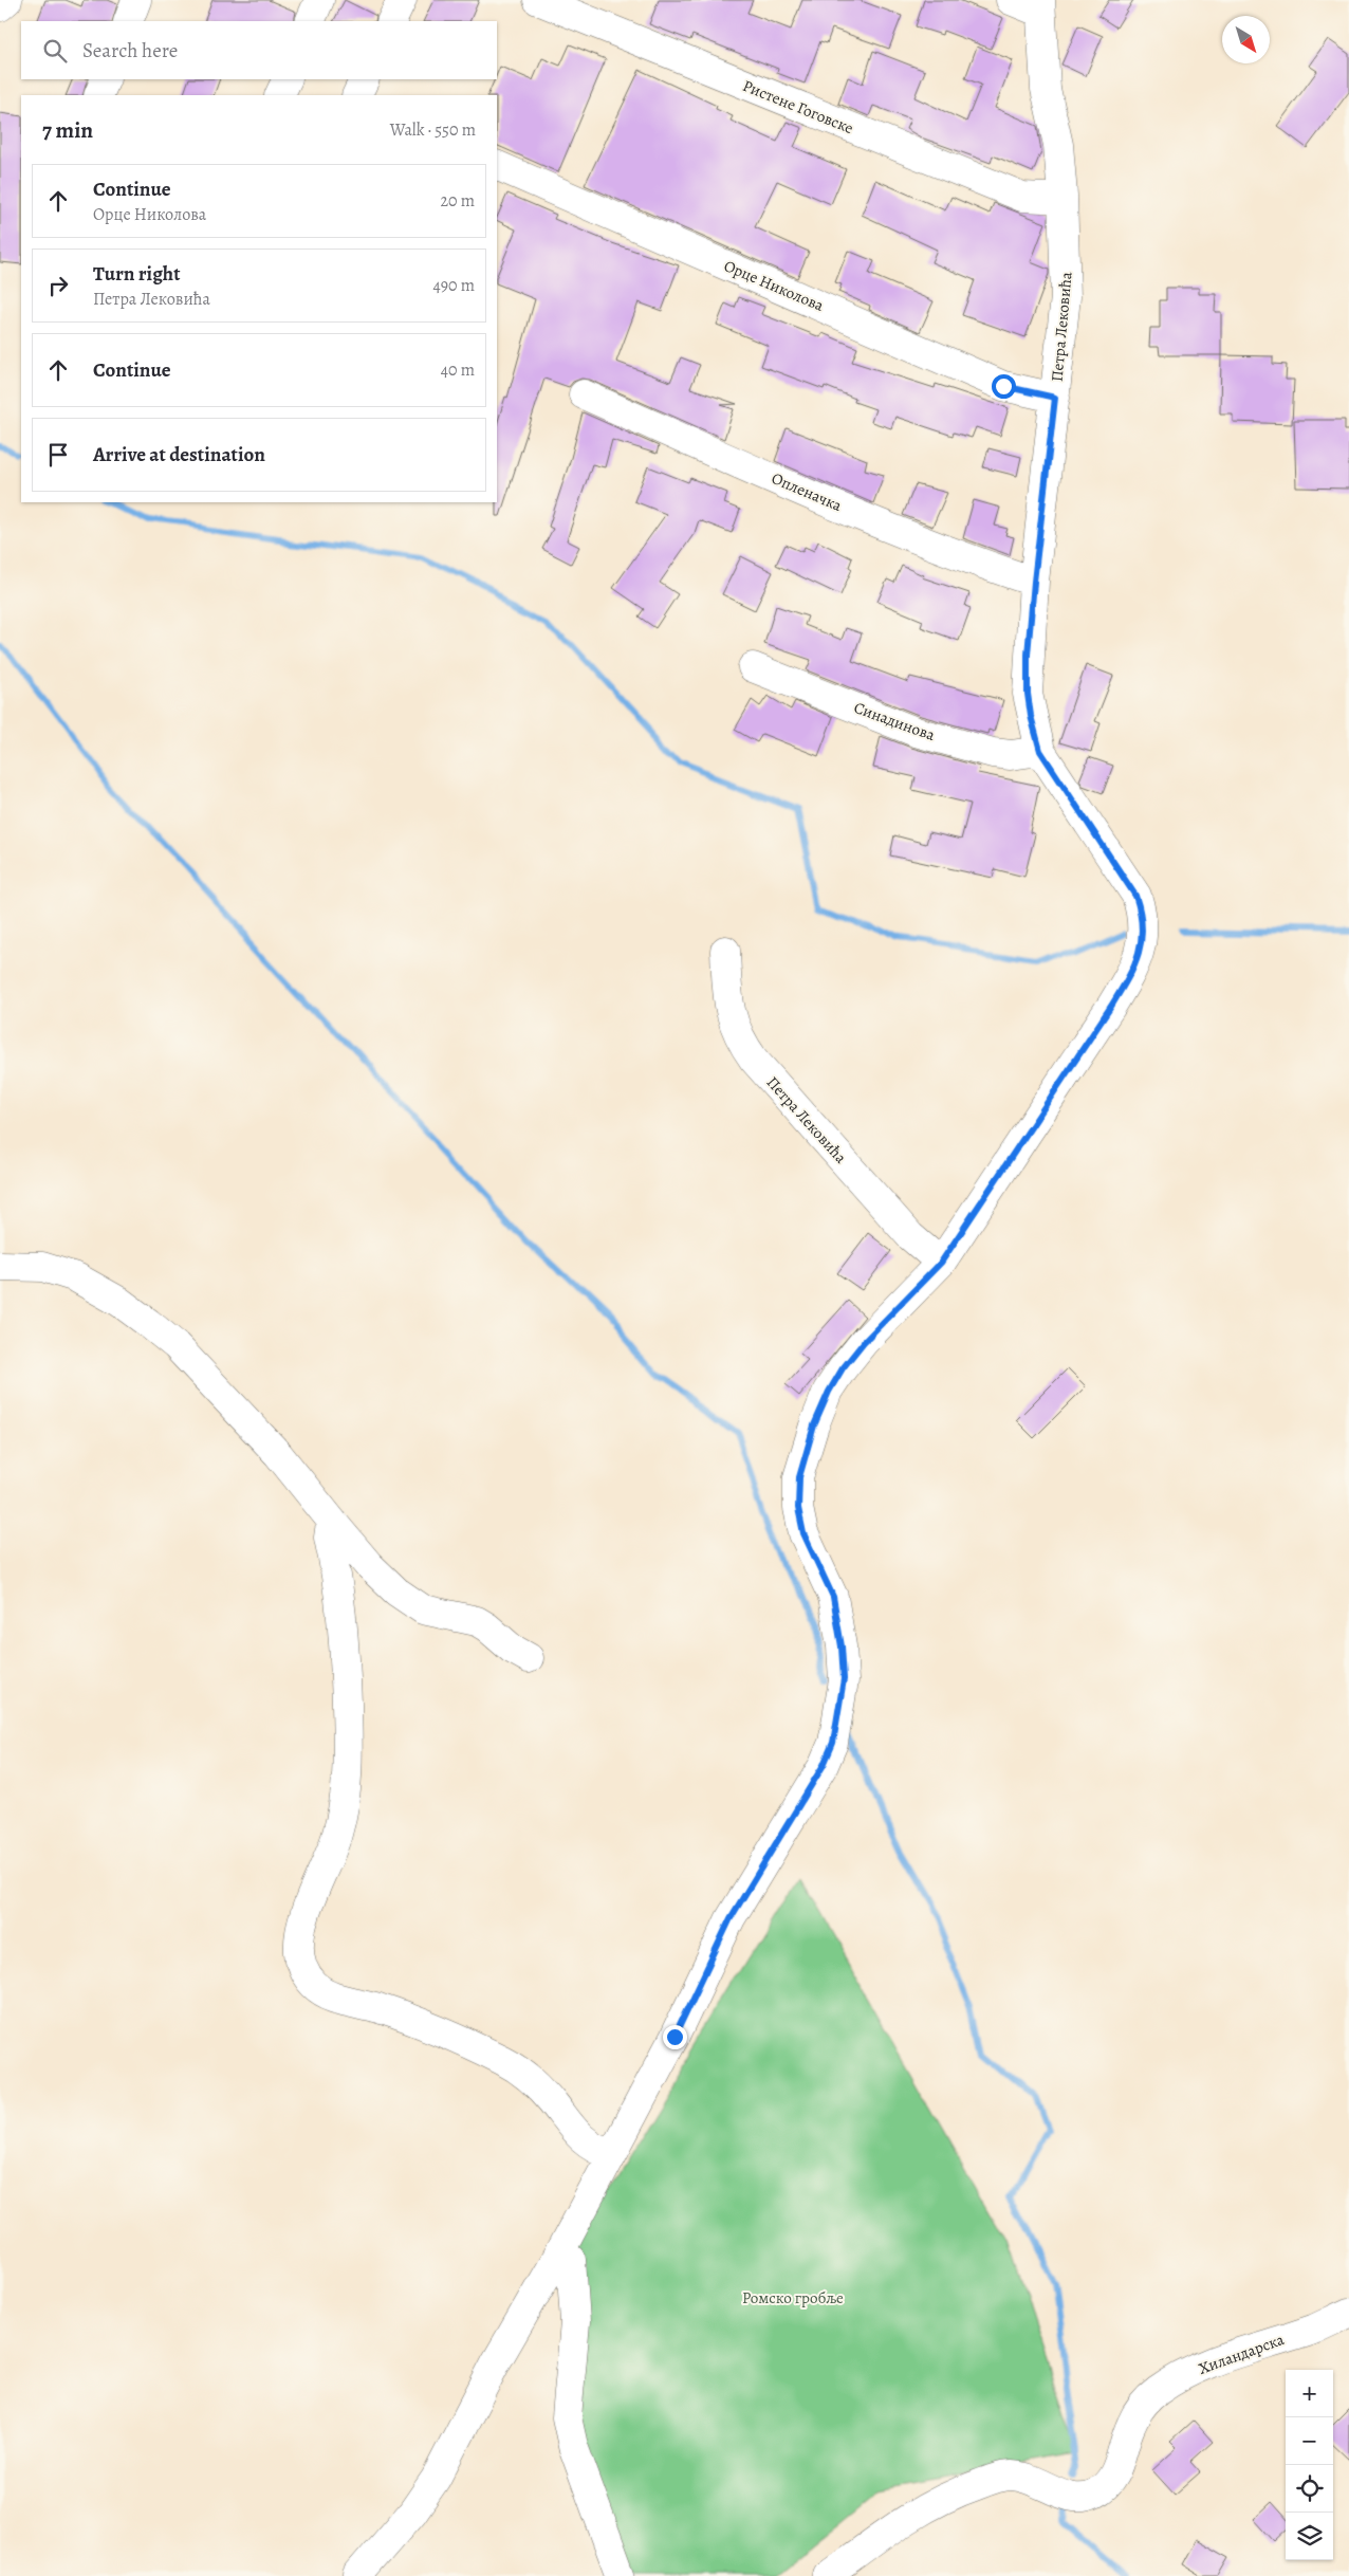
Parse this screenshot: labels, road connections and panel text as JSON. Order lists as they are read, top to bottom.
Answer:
{
  "streets": {
    "street": [
      "Ристене Гоговске",
      "Орце Николова",
      "Петра Лековића",
      "Опленачка",
      "Синадинова",
      "Хиландарска"
    ]
  },
  "crossings": [
    ["Ристене Гоговске", "Петра Лековића"],
    ["Орце Николова", "Петра Лековића"],
    ["Петра Лековића", "Опленачка"],
    ["Петра Лековића", "Синадинова"]
  ],
  "parks": ["Ромско гробље"],
  "north": "bottom right",
  "page": {
    "search": "Search here",
    "heading": ["7 min", "Walk · 550 m"],
    "list": [
      ["Continue", "Орце Николова", "20 m"],
      ["Turn right", "Петра Лековића", "490 m"],
      ["Continue", "40 m"],
      "Arrive at destination"
    ],
    "map_buttons": ["+", "−"]
  }
}
